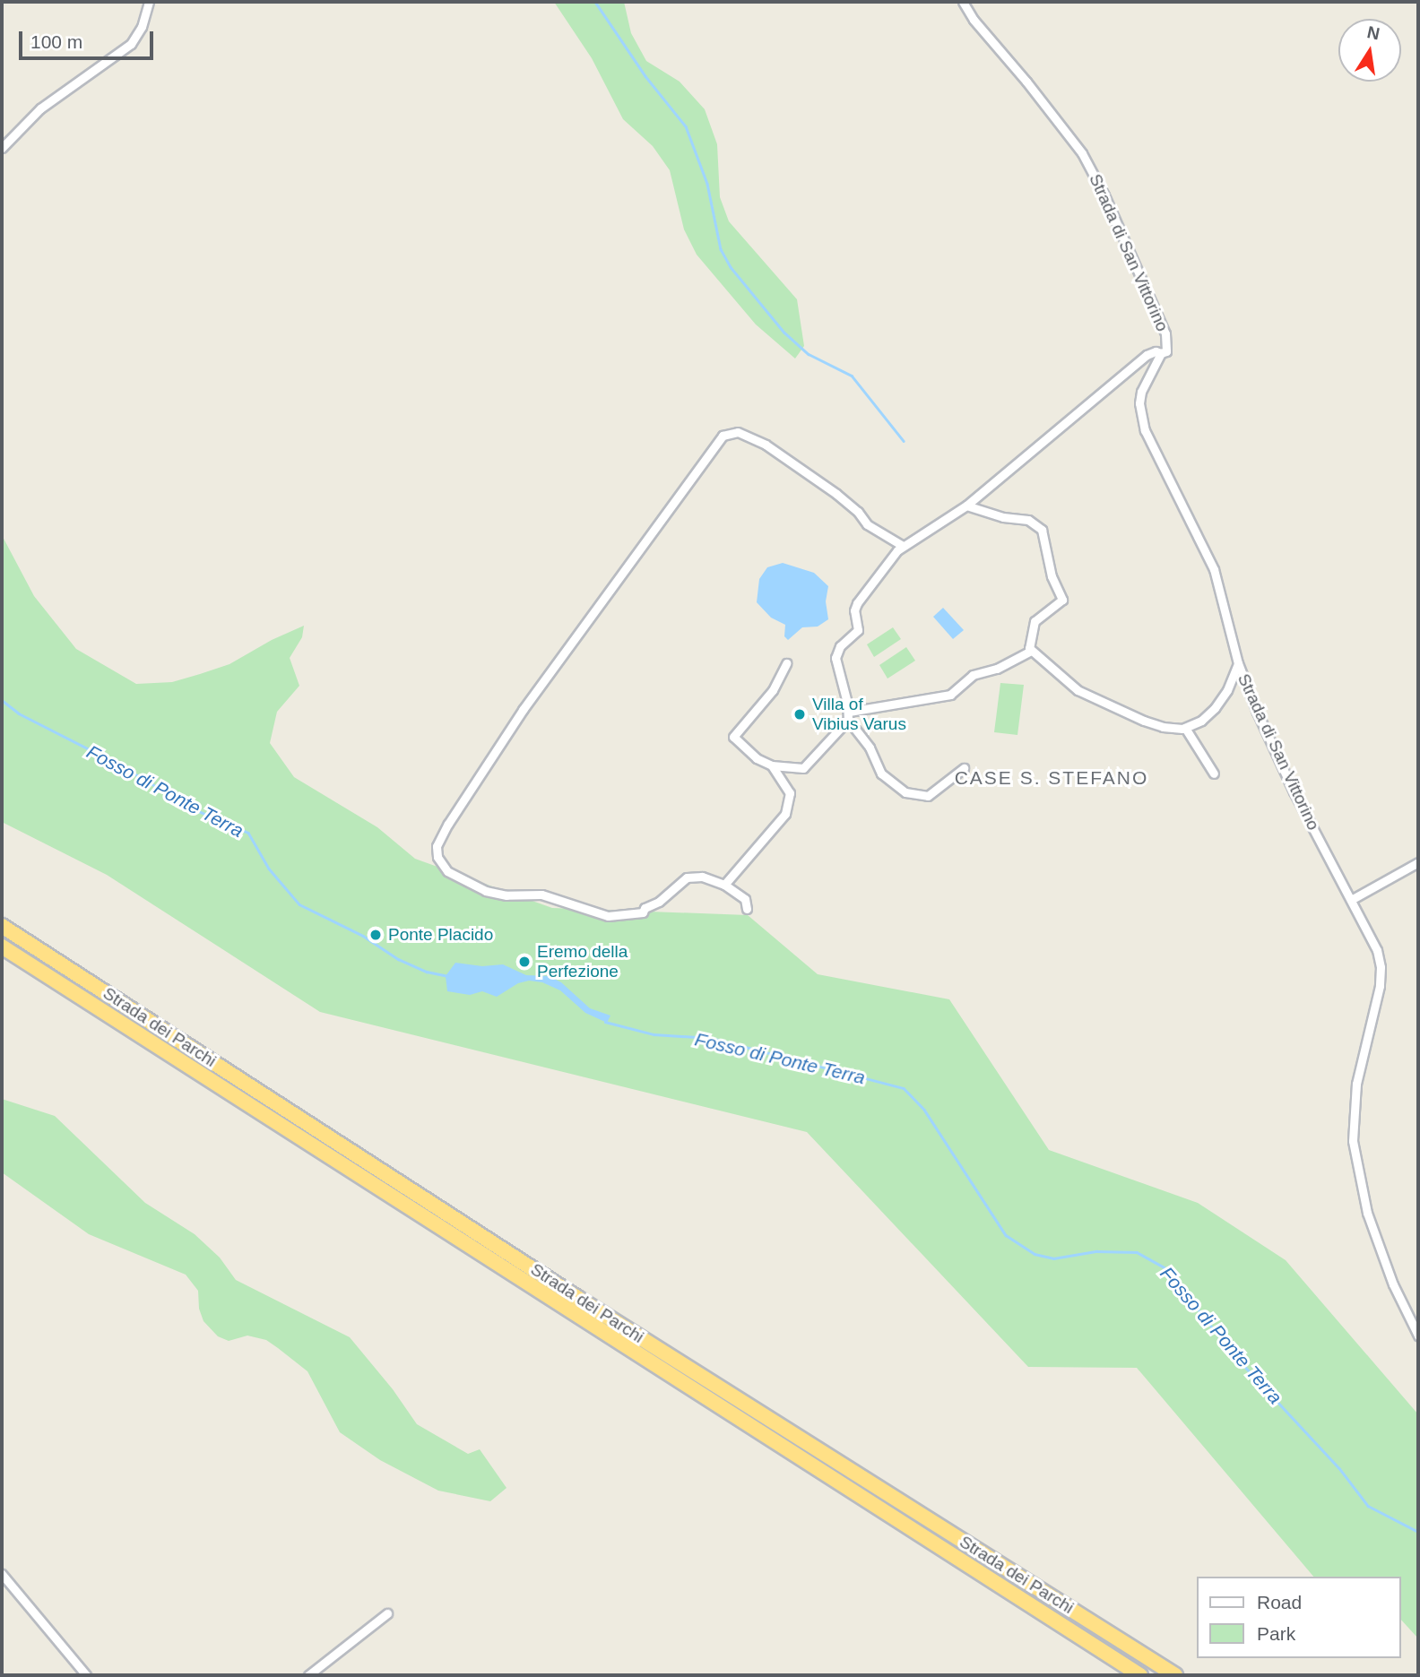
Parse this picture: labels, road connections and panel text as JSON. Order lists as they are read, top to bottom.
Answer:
{
  "streets": {
    "highway": ["Strada dei Parchi"],
    "street": ["Strada di San Vittorino"]
  },
  "districts": ["CASE S. STEFANO"],
  "water": ["Fosso di Ponte Terra"],
  "places": ["Villa of Vibius Varus", "Ponte Placido", "Eremo della Perfezione"],
  "legend": ["Road", "Park"],
  "scale_bar": "100 m",
  "north": "top"
}
